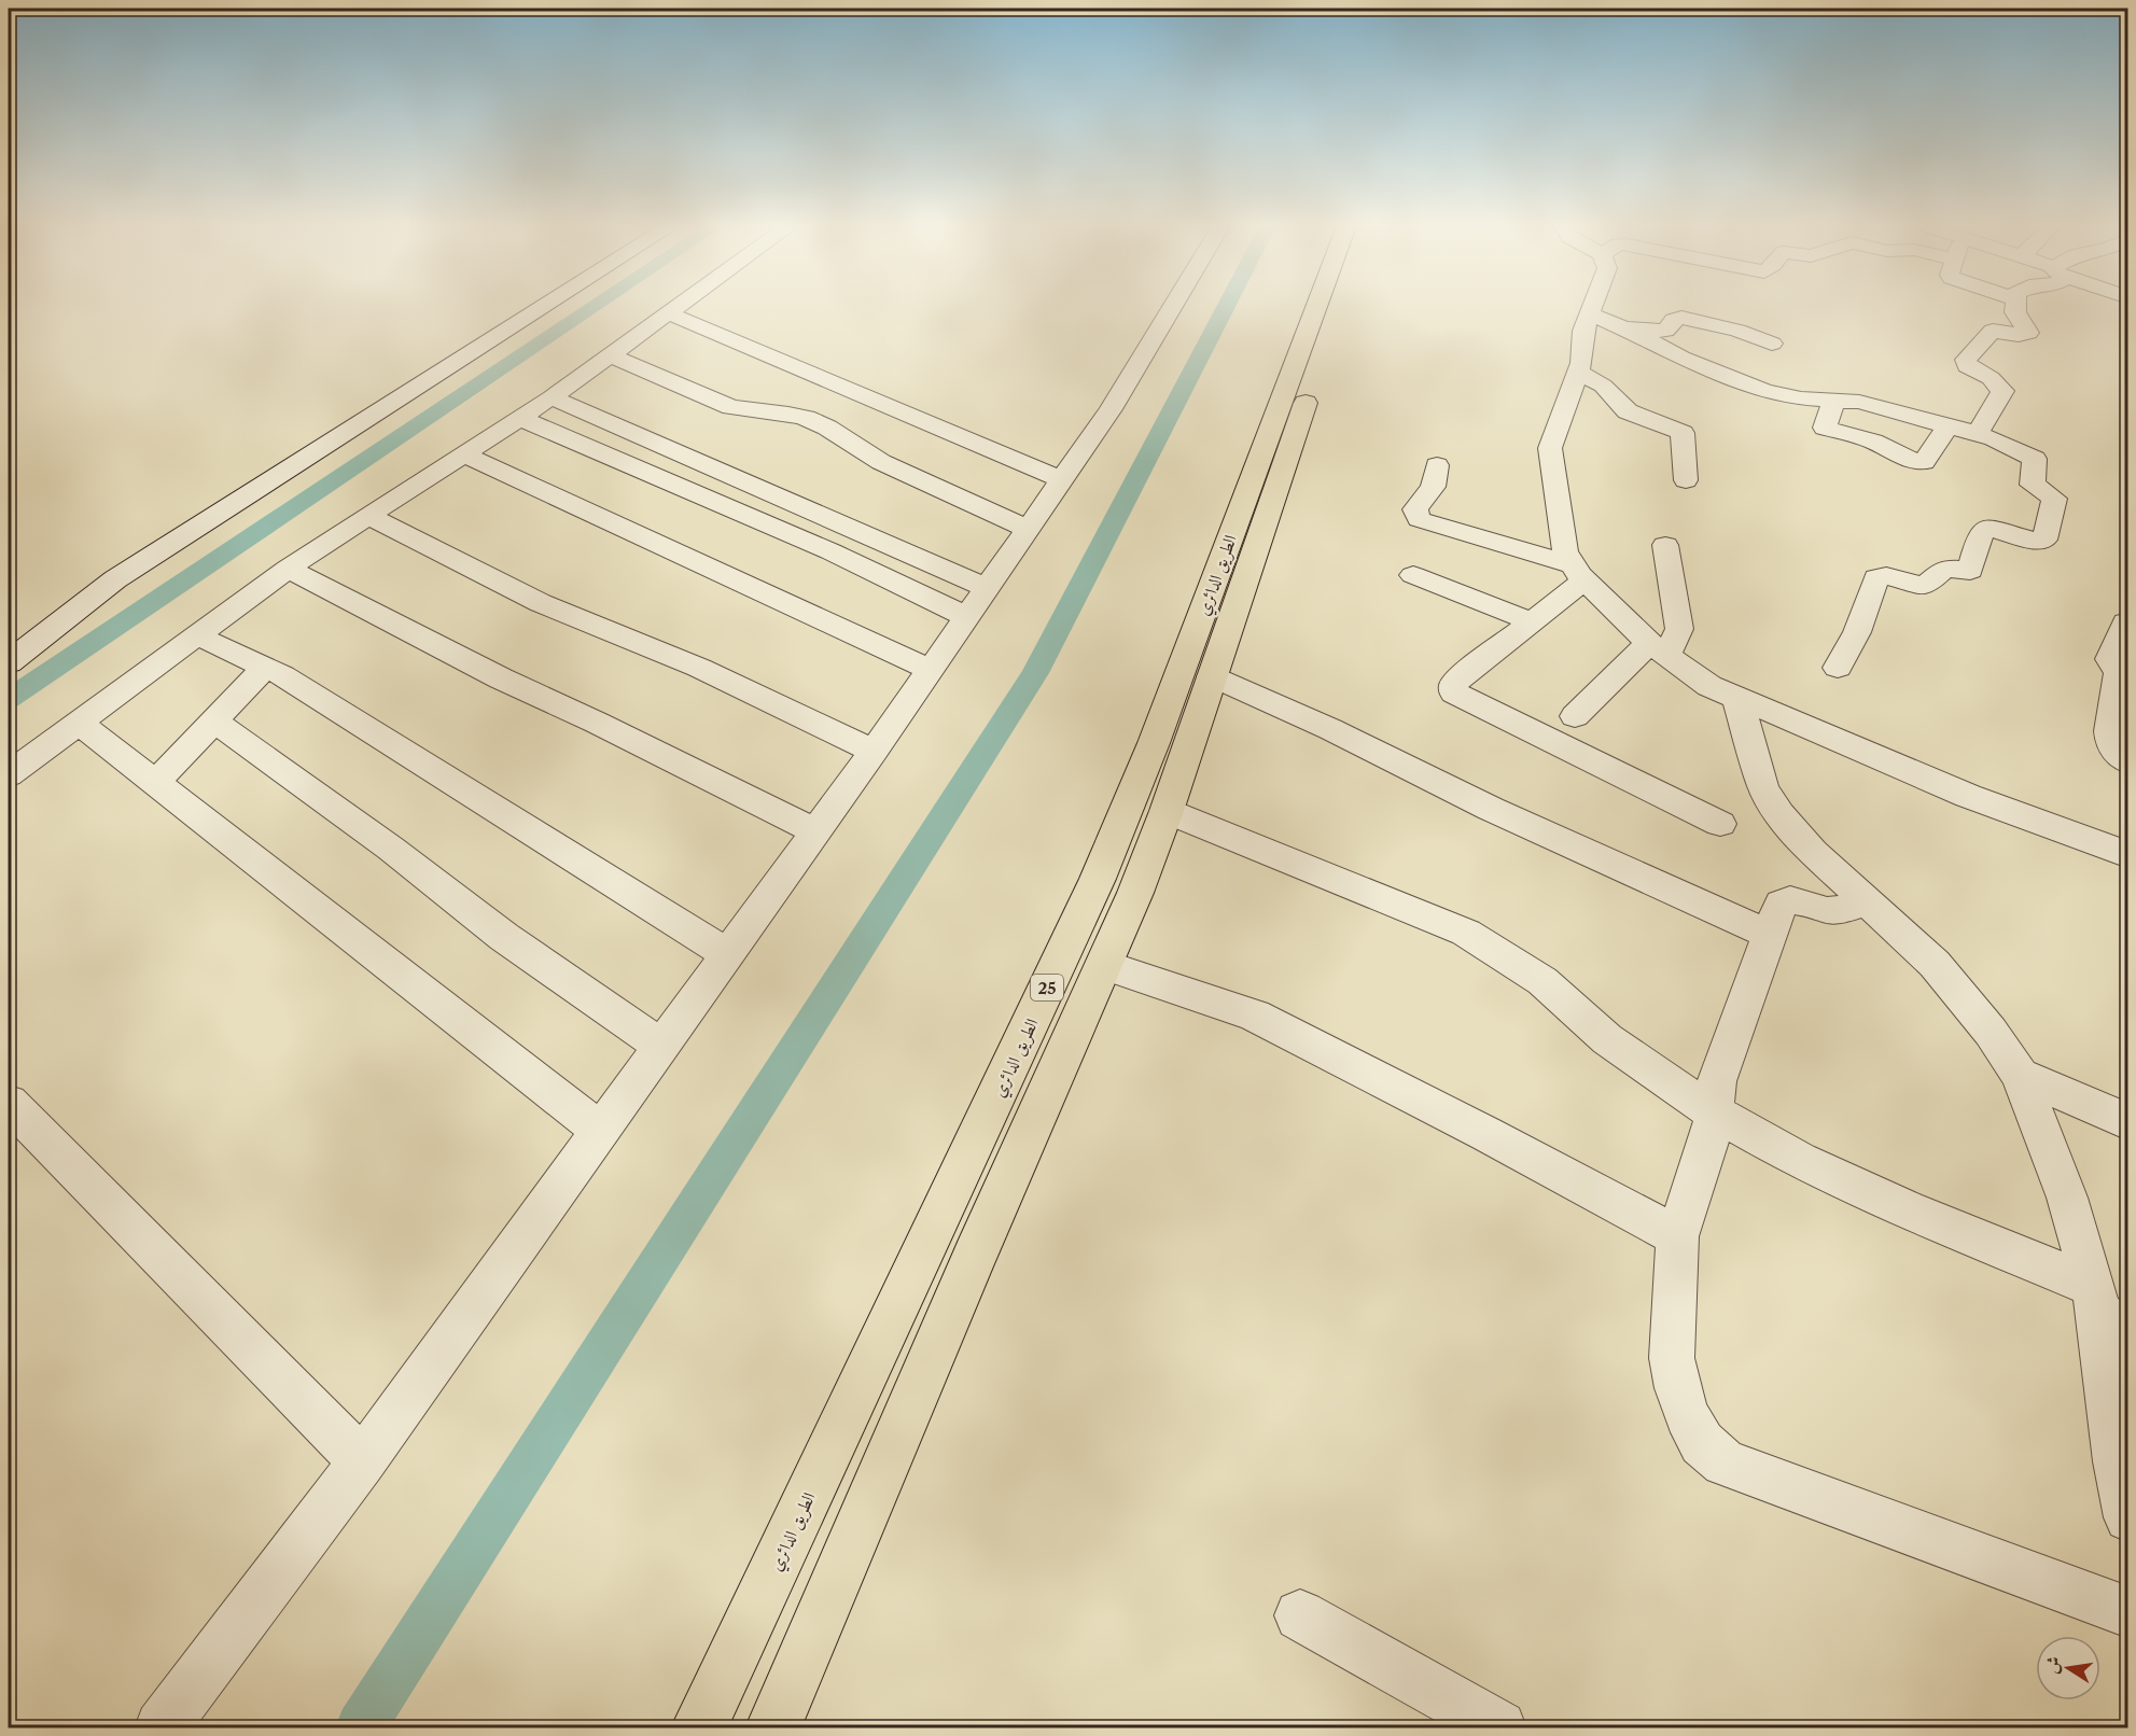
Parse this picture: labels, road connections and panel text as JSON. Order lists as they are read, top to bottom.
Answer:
{
  "streets": {
    "highway": ["الطريق الدائري", "25"]
  },
  "north": "left"
}
